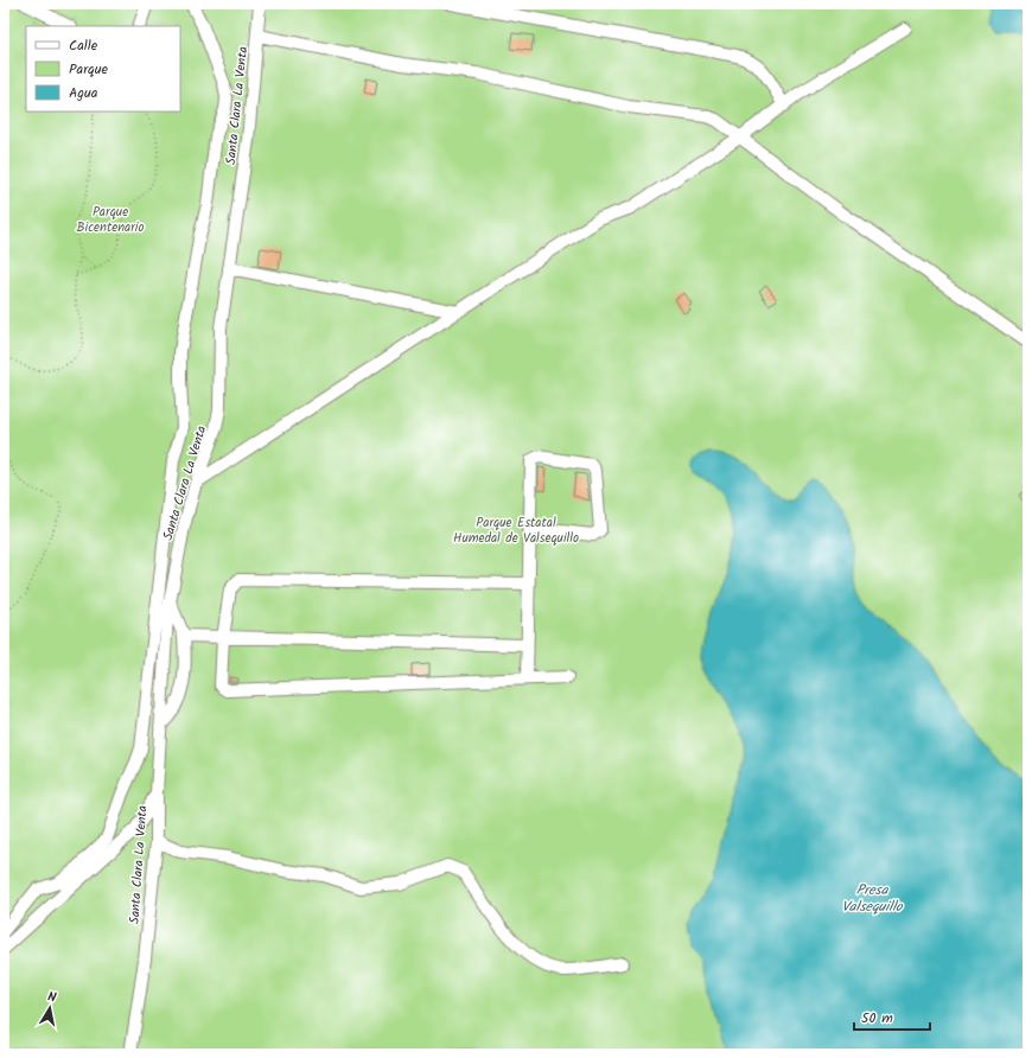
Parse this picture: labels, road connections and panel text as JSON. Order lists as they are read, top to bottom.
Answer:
{
  "streets": {
    "street": ["Santa Clara La Venta"]
  },
  "water": ["Presa Valsequillo"],
  "parks": ["Parque Bicentenario", "Parque Estatal Humedal de Valsequillo"],
  "legend": ["Calle", "Parque", "Agua"],
  "scale_bar": "50 m",
  "north": "top"
}
